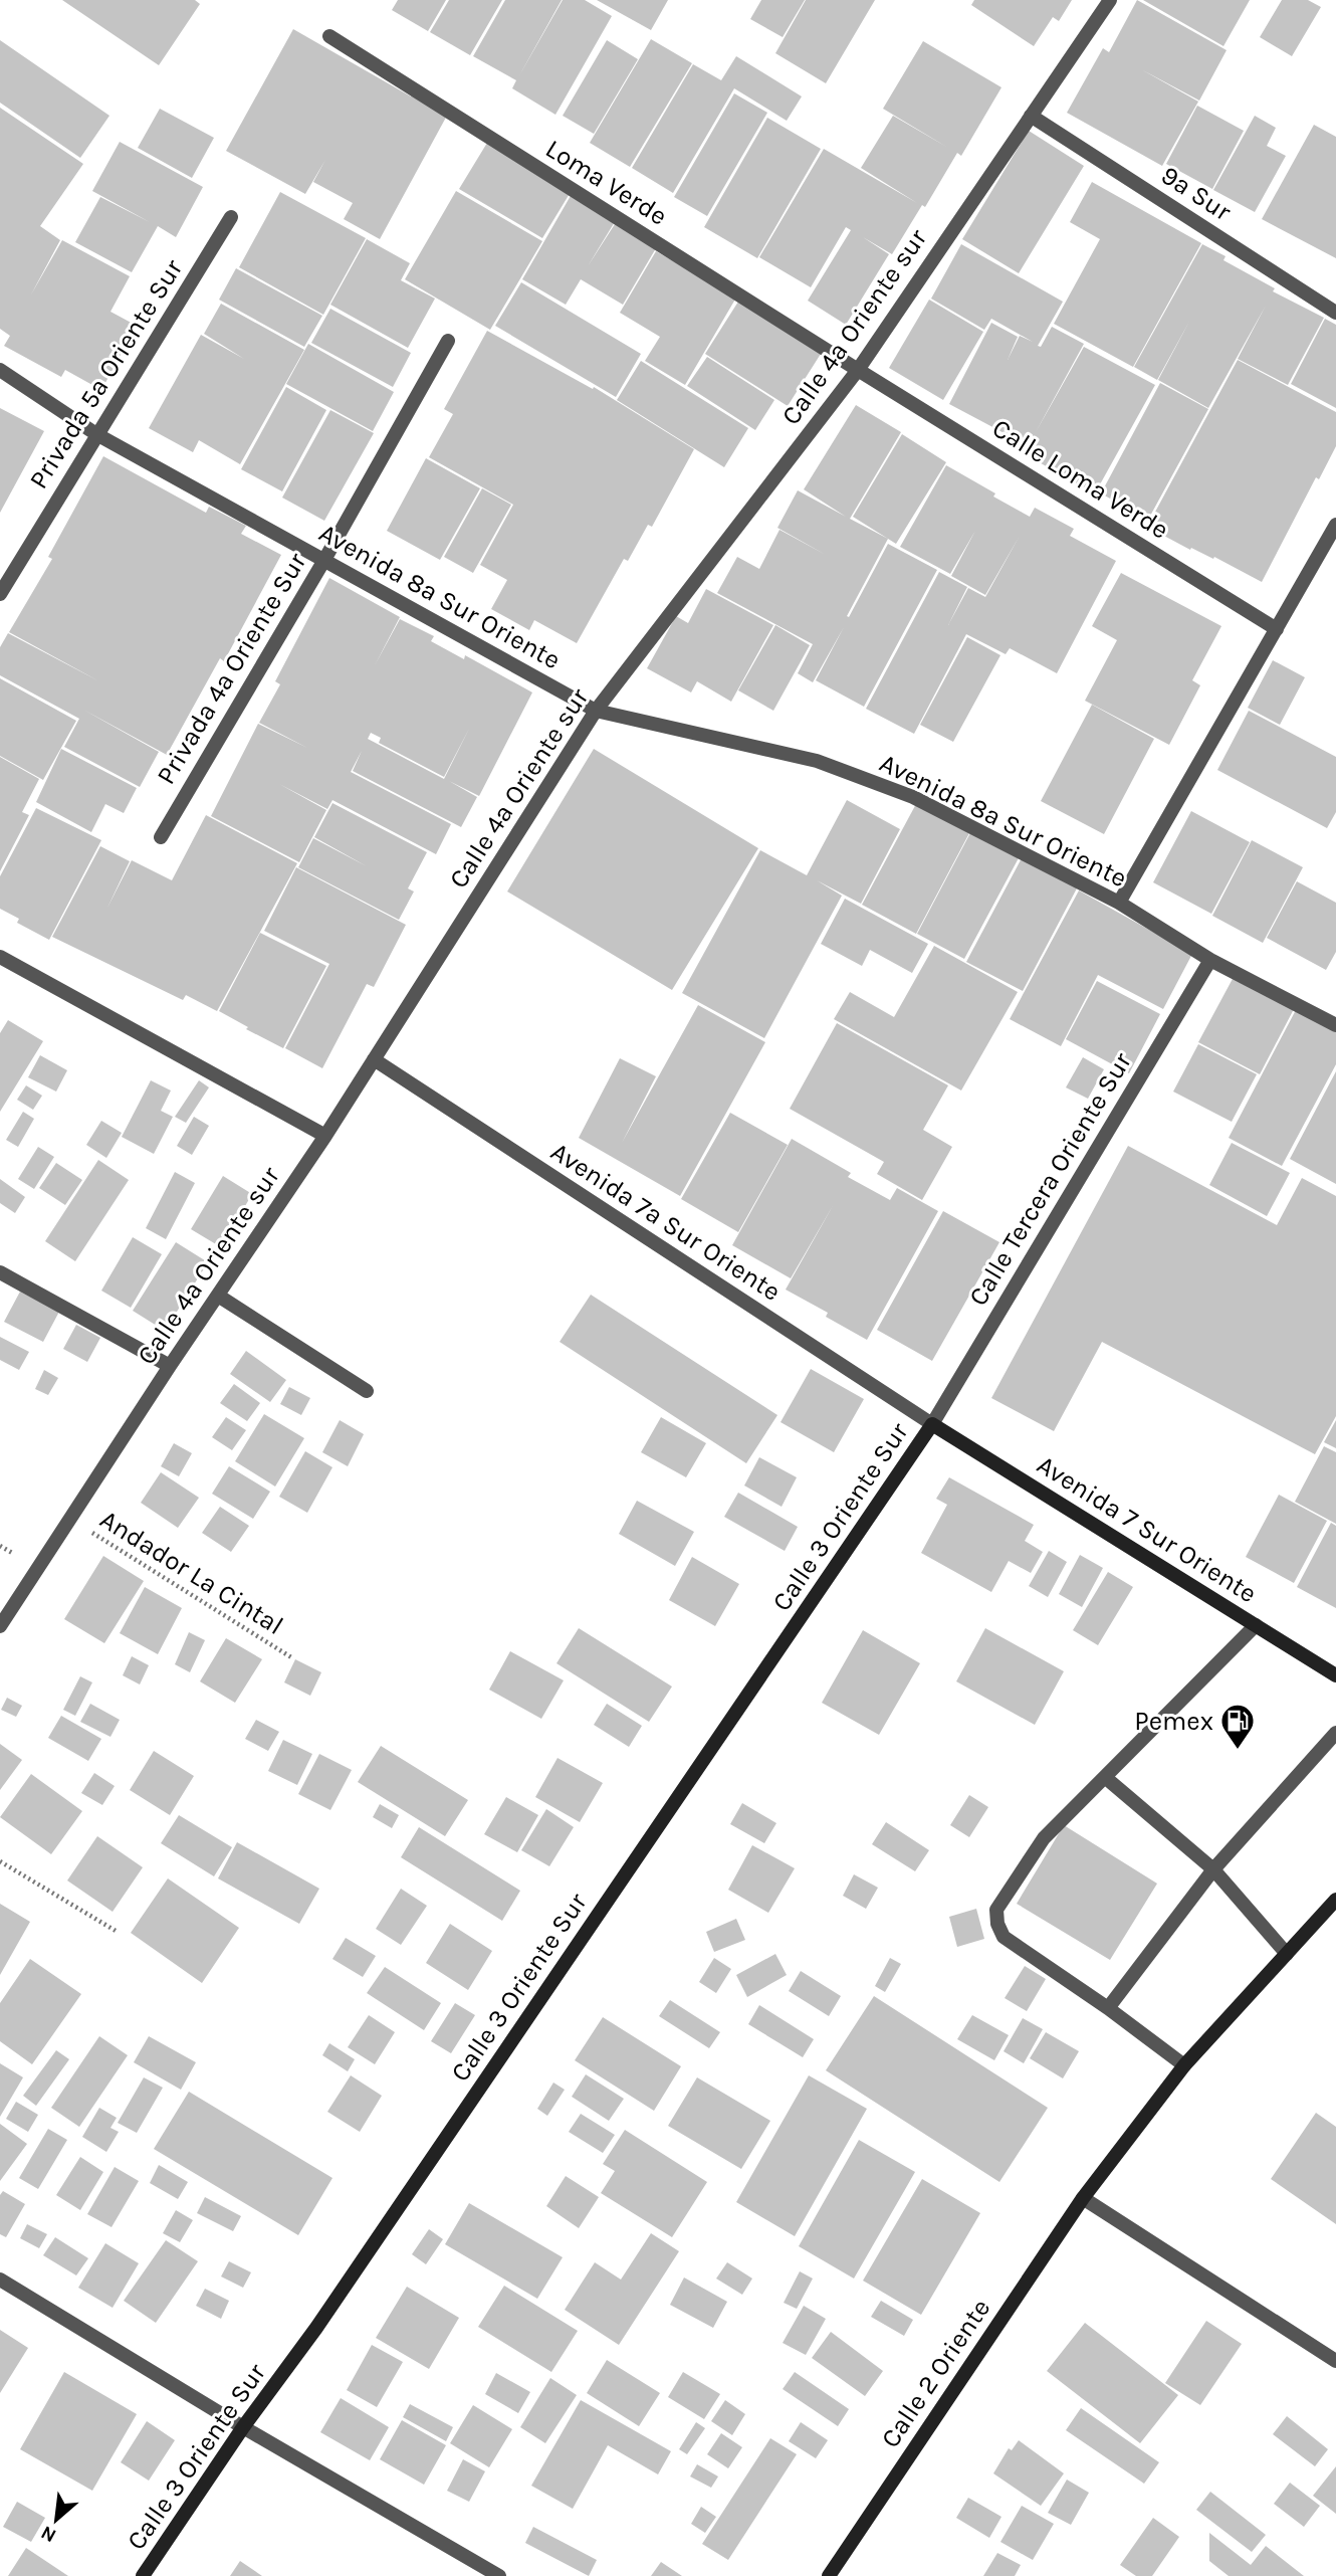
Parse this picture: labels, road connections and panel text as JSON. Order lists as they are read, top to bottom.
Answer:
{
  "streets": {
    "main road": ["Calle 3 Oriente Sur", "Avenida 7 Sur Oriente", "Calle 2 Oriente"],
    "street": [
      "Loma Verde",
      "9a Sur",
      "Calle 4a Oriente sur",
      "Privada 5a Oriente Sur",
      "Calle Loma Verde",
      "Avenida 8a Sur Oriente",
      "Privada 4a Oriente Sur",
      "Calle Tercera Oriente Sur",
      "Avenida 7a Sur Oriente"
    ],
    "path": ["Andador La Cintal"]
  },
  "crossings": [
    ["Loma Verde", "Calle 4a Oriente sur"],
    ["Loma Verde", "Calle Loma Verde"],
    ["9a Sur", "Calle 4a Oriente sur"],
    ["Calle 4a Oriente sur", "Calle Loma Verde"],
    ["Calle 4a Oriente sur", "Avenida 8a Sur Oriente"],
    ["Calle 4a Oriente sur", "Avenida 7a Sur Oriente"],
    ["Calle 4a Oriente sur", "Andador La Cintal"],
    ["Privada 5a Oriente Sur", "Avenida 8a Sur Oriente"],
    ["Avenida 8a Sur Oriente", "Privada 4a Oriente Sur"],
    ["Avenida 8a Sur Oriente", "Calle Tercera Oriente Sur"],
    ["Calle Tercera Oriente Sur", "Avenida 7a Sur Oriente"],
    ["Calle Tercera Oriente Sur", "Calle 3 Oriente Sur"],
    ["Calle Tercera Oriente Sur", "Avenida 7 Sur Oriente"],
    ["Avenida 7a Sur Oriente", "Calle 3 Oriente Sur"],
    ["Avenida 7a Sur Oriente", "Avenida 7 Sur Oriente"],
    ["Calle 3 Oriente Sur", "Avenida 7 Sur Oriente"]
  ],
  "places": {
    "fuel station": ["Pemex"]
  },
  "north": "bottom left"
}
